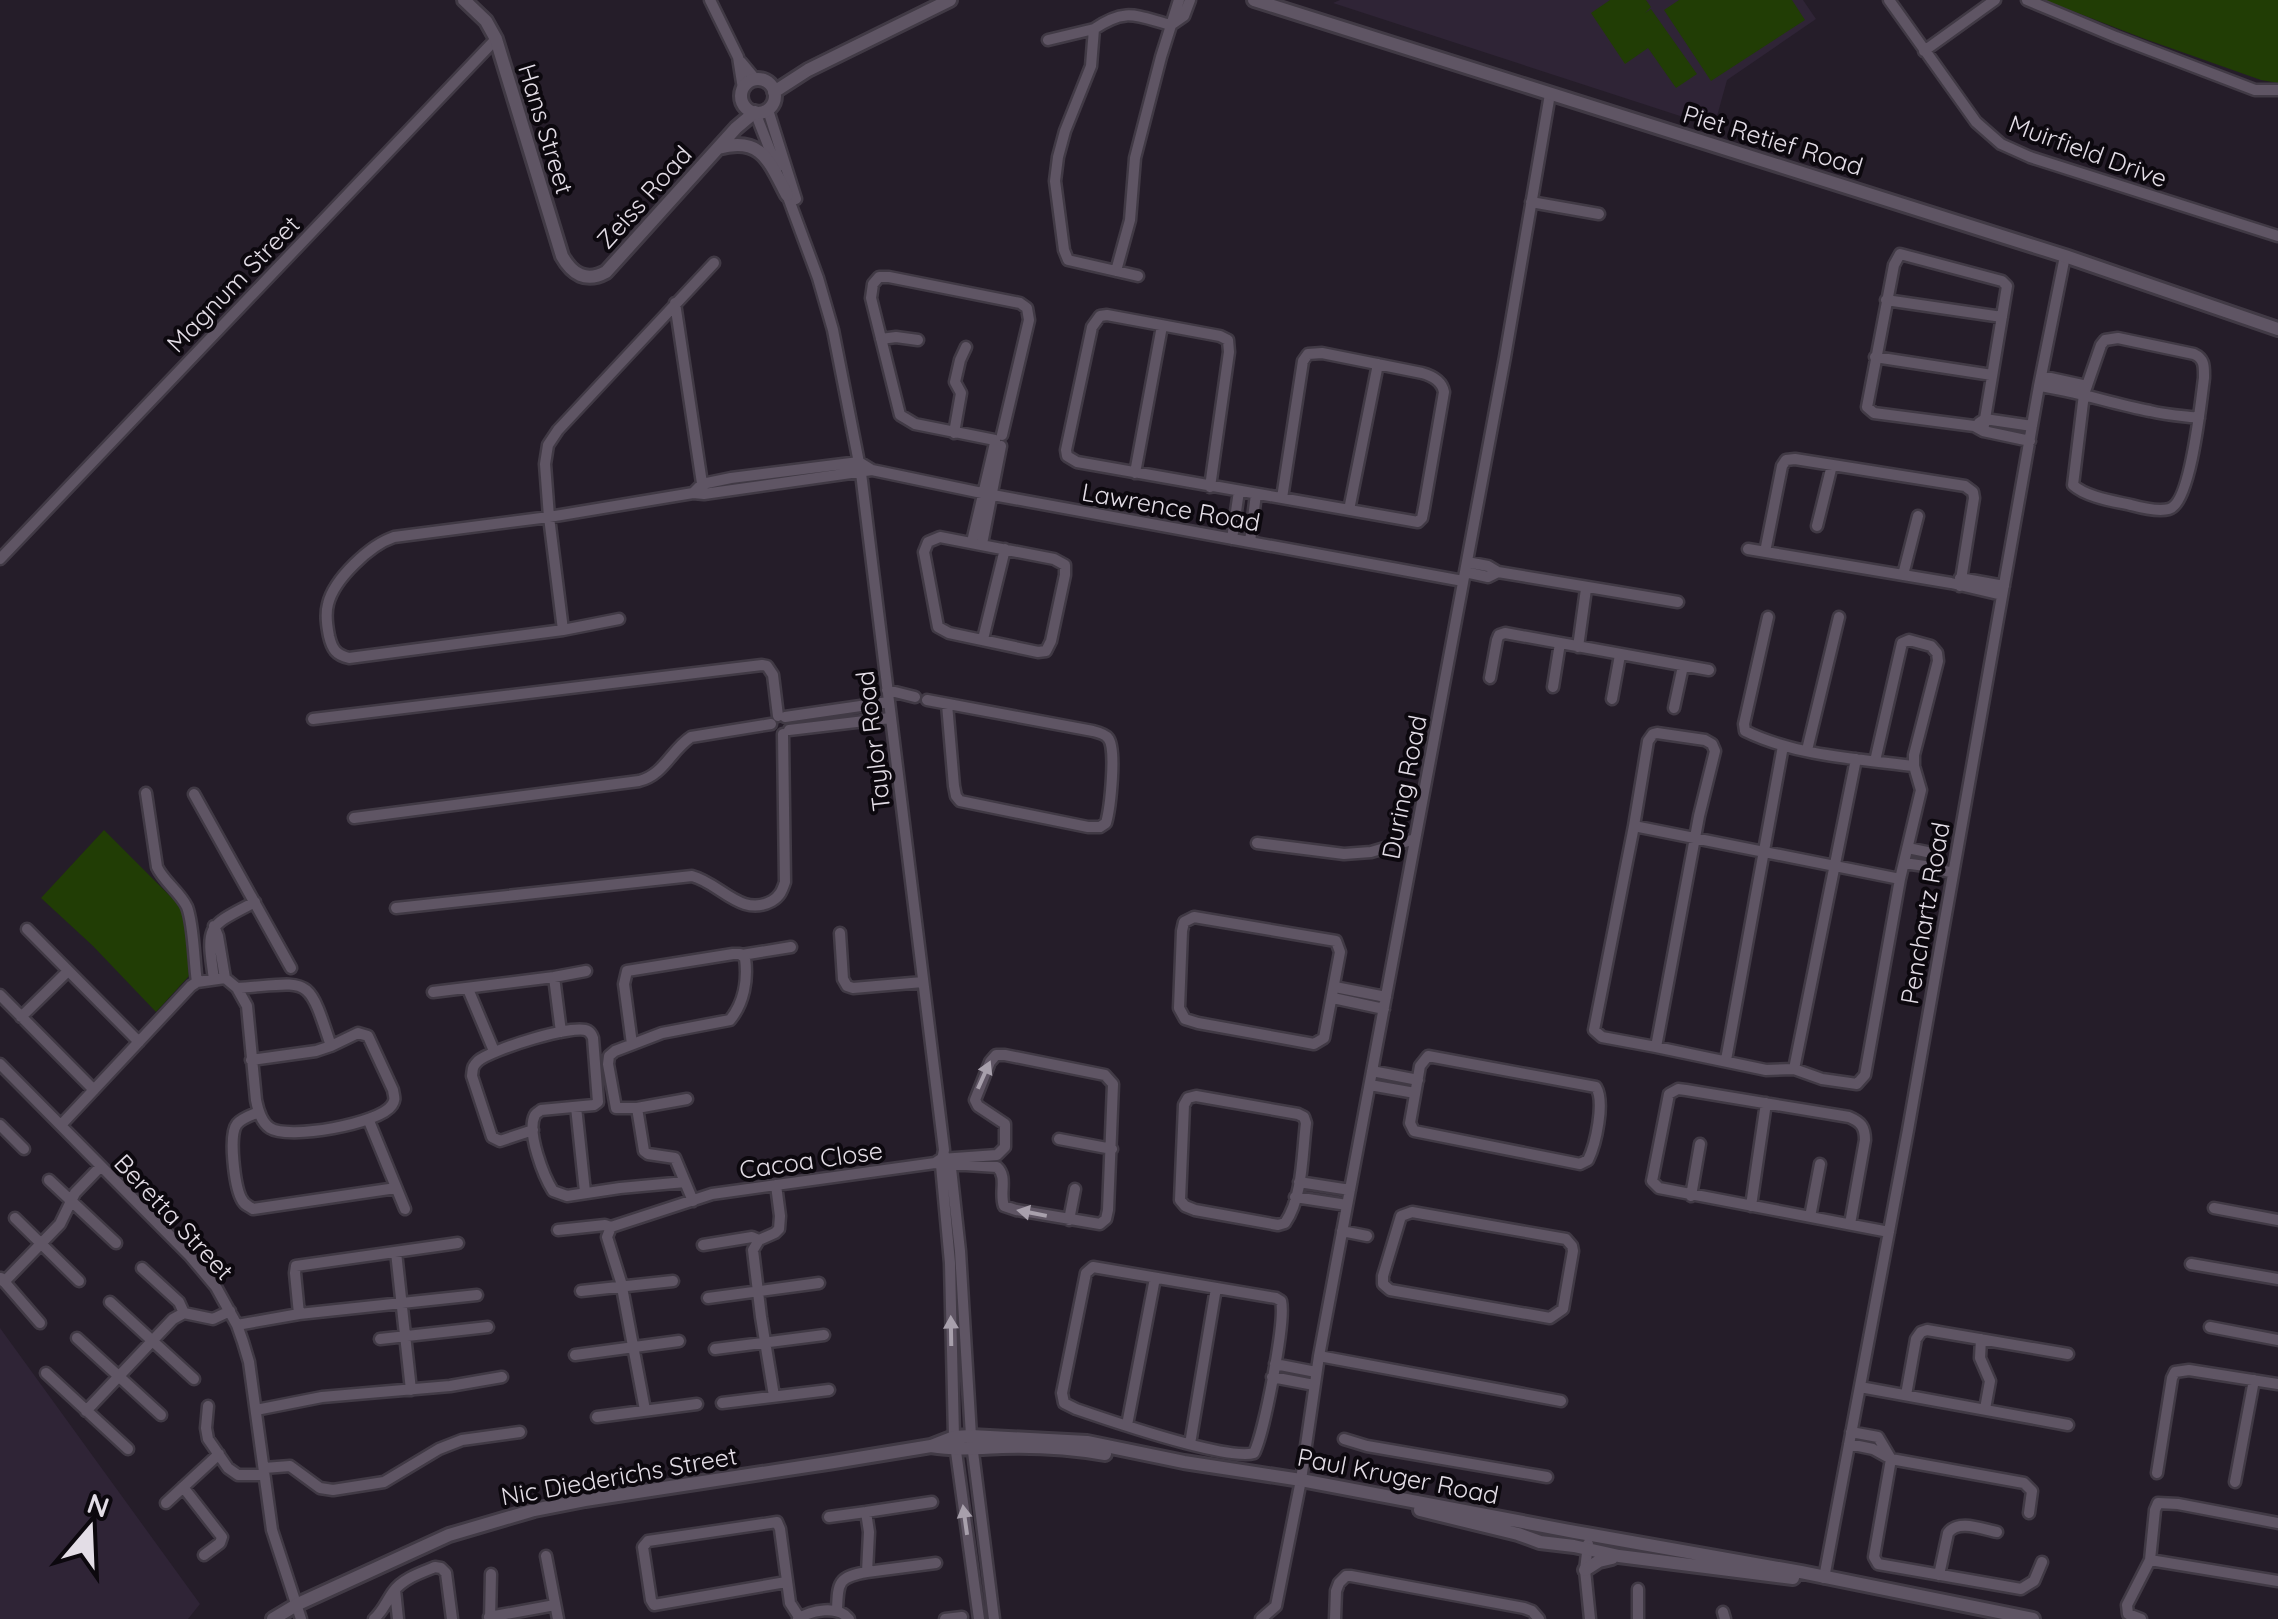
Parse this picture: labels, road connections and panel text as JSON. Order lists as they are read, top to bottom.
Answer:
{
  "streets": {
    "street": [
      "Hans Street",
      "Piet Retief Road",
      "Muirfield Drive",
      "Zeiss Road",
      "Magnum Street",
      "Lawrence Road",
      "Taylor Road",
      "During Road",
      "Penchartz Road",
      "Cacoa Close",
      "Beretta Street",
      "Nic Diederichs Street",
      "Paul Kruger Road"
    ]
  },
  "crossings": [
    ["Hans Street", "Zeiss Road"],
    ["Hans Street", "Magnum Street"],
    ["Piet Retief Road", "During Road"],
    ["Piet Retief Road", "Penchartz Road"],
    ["Zeiss Road", "Taylor Road"],
    ["Lawrence Road", "Taylor Road"],
    ["Lawrence Road", "During Road"],
    ["Taylor Road", "Cacoa Close"],
    ["Taylor Road", "Nic Diederichs Street"],
    ["Taylor Road", "Paul Kruger Road"],
    ["During Road", "Paul Kruger Road"],
    ["Penchartz Road", "Paul Kruger Road"],
    ["Beretta Street", "Nic Diederichs Street"],
    ["Nic Diederichs Street", "Paul Kruger Road"]
  ],
  "north": "top"
}
